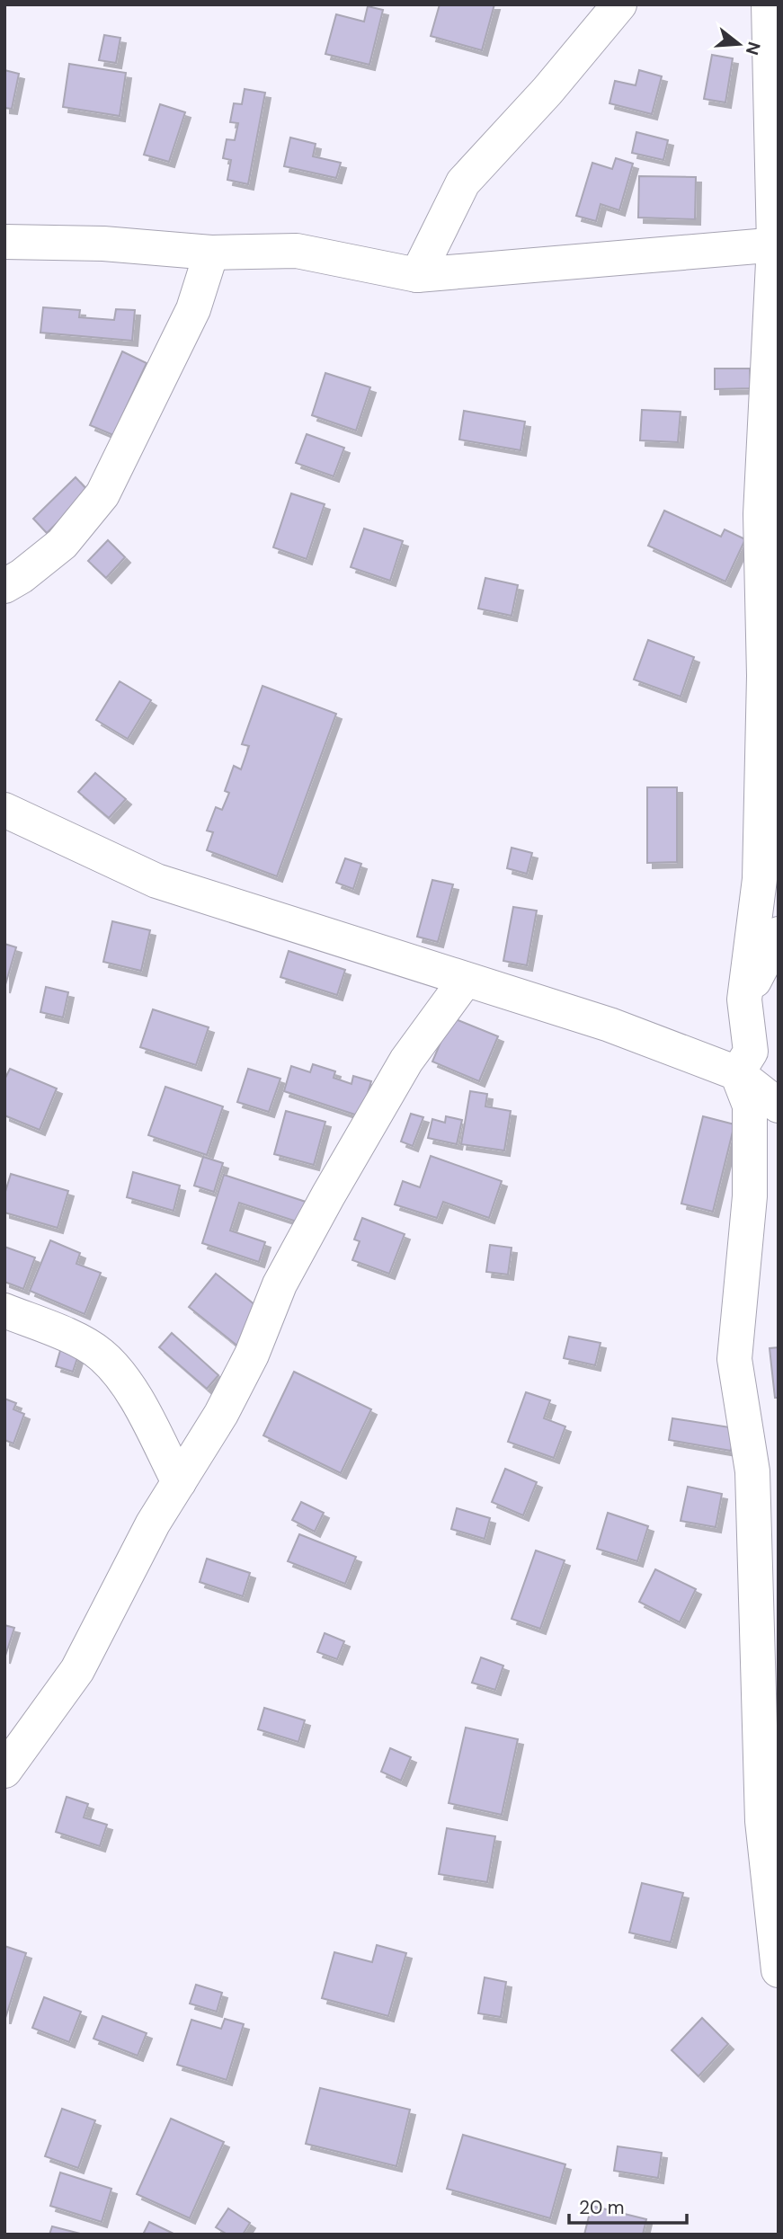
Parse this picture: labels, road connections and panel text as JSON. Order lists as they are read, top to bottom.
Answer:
{
  "scale_bar": "20 m",
  "north": "right"
}
